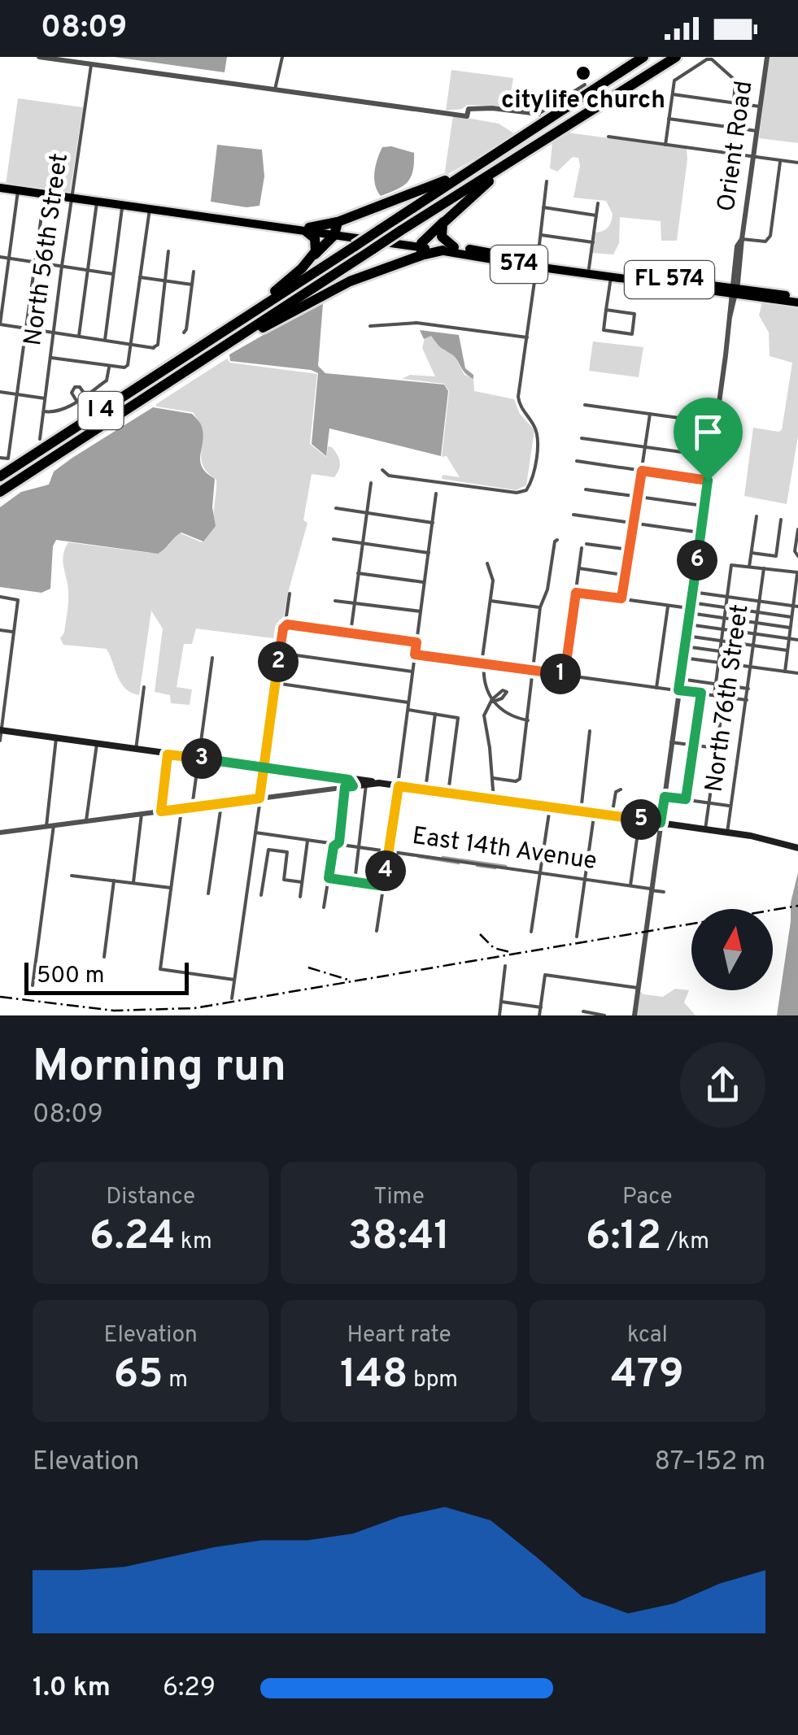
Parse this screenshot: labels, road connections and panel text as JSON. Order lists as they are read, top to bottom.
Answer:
{
  "streets": {
    "highway": ["I 4"],
    "main road": ["574", "FL 574"],
    "street": [
      "Orient Road",
      "North 56th Street",
      "North 76th Street",
      "East 14th Avenue"
    ]
  },
  "crossings": [
    ["Orient Road", "574"],
    ["Orient Road", "FL 574"],
    ["Orient Road", "East 14th Avenue"],
    ["574", "FL 574"]
  ],
  "places": ["citylife church"],
  "scale_bar": "500 m",
  "north": "top",
  "page": {
    "status": "08:09",
    "pins": [
      "6",
      "2",
      "1",
      "3",
      "5",
      "4"
    ],
    "scale": "500 m",
    "heading": ["Morning run", "08:09"],
    "stats": [
      ["Distance", "6.24 km"],
      ["Time", "38:41"],
      ["Pace", "6:12 /km"],
      ["Elevation", "65 m"],
      ["Heart rate", "148 bpm"],
      ["kcal", "479"]
    ],
    "chart": ["Elevation", "87–152 m"],
    "list": [
      {
        "name": "1.0 km",
        "note": "6:29"
      }
    ]
  }
}
